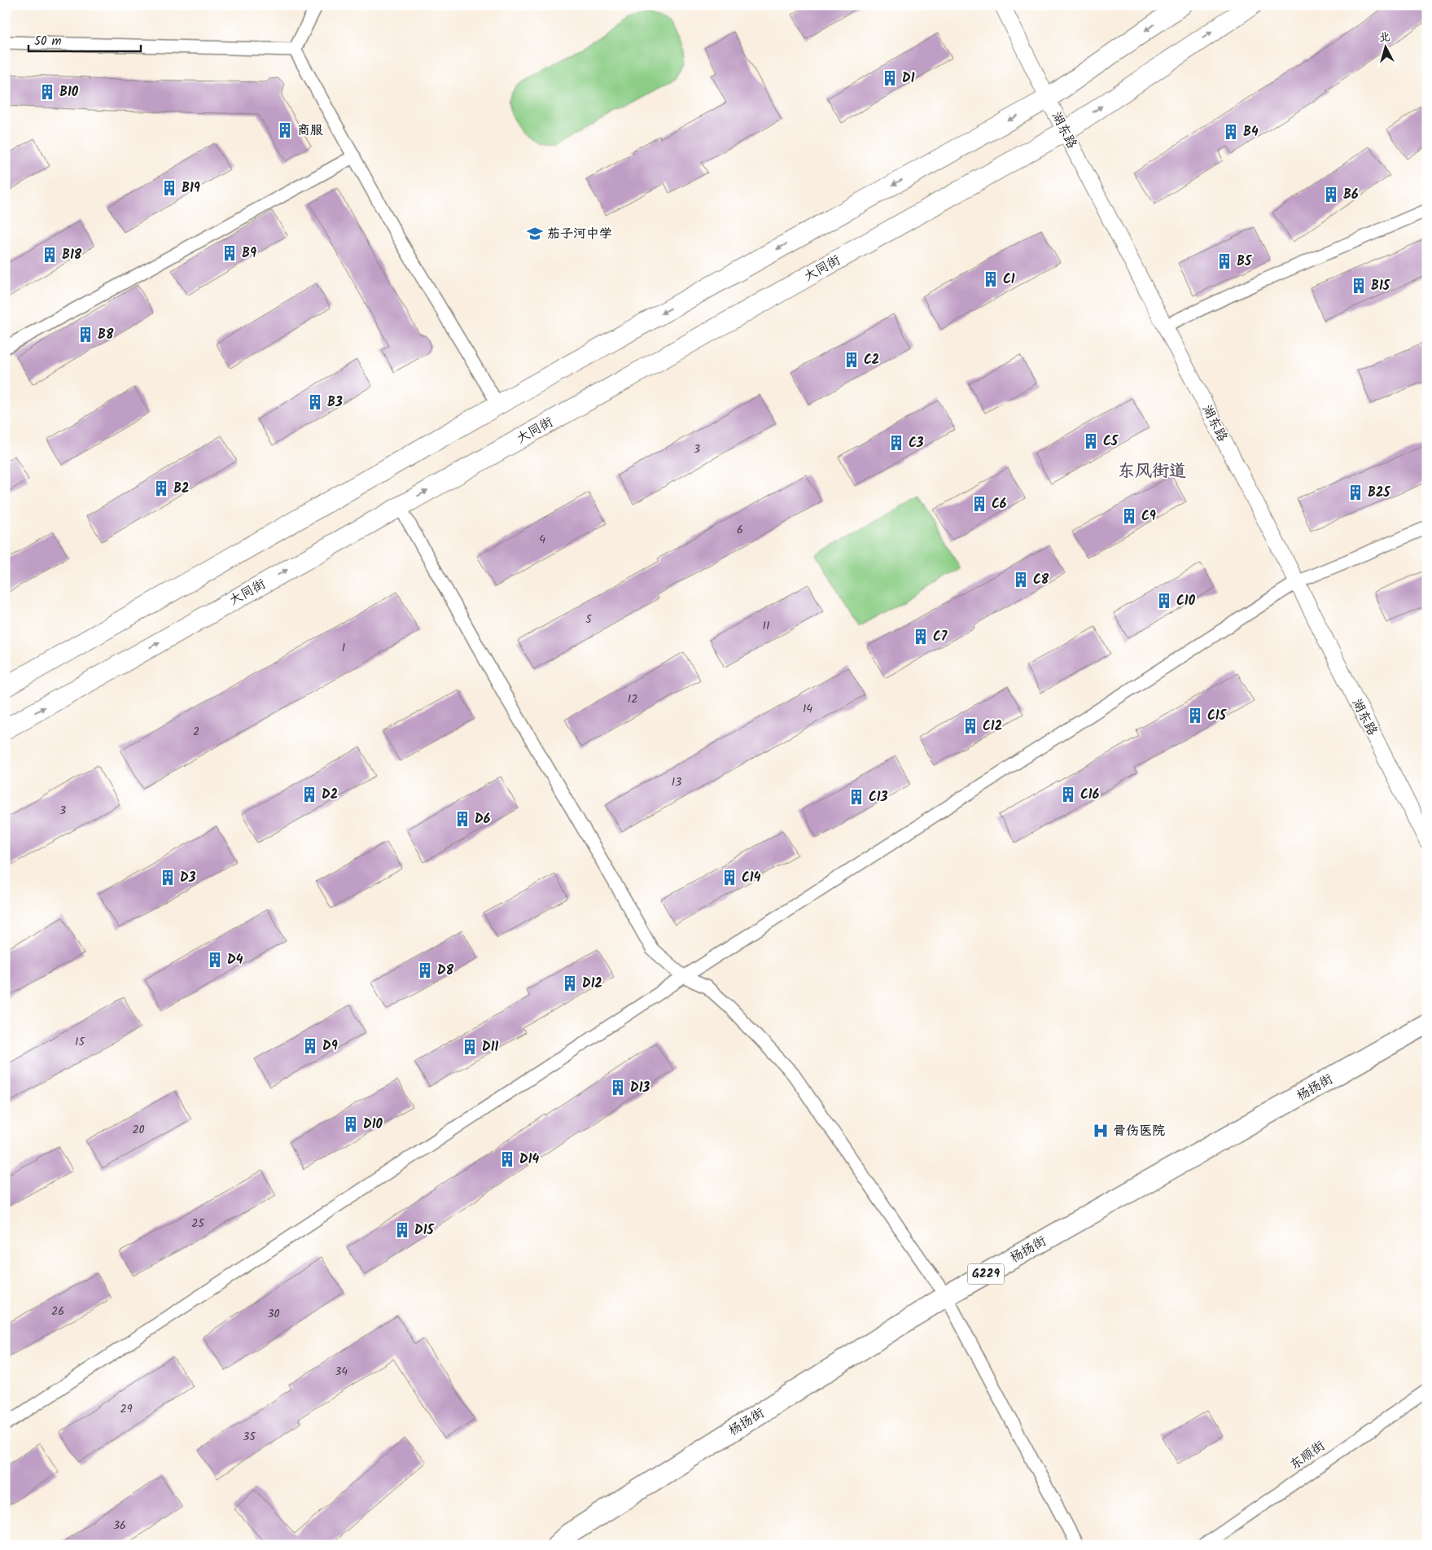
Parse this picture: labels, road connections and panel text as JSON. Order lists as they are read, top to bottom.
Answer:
{
  "streets": {
    "highway": ["杨扬街", "G229"],
    "main road": ["大同街"],
    "street": ["湖东路", "东顺街"]
  },
  "crossings": [
    ["湖东路", "大同街"]
  ],
  "districts": ["东风街道"],
  "places": {
    "building": [
      "D1",
      "B10",
      "商服",
      "B4",
      "B19",
      "B6",
      "B9",
      "B18",
      "B5",
      "C1",
      "B15",
      "B8",
      "C2",
      "B3",
      "C5",
      "C3",
      "B2",
      "B25",
      "C6",
      "C9",
      "C8",
      "C10",
      "C7",
      "C15",
      "C12",
      "D2",
      "C16",
      "C13",
      "D6",
      "D3",
      "C14",
      "D4",
      "D8",
      "D12",
      "D9",
      "D11",
      "D13",
      "D10",
      "D14",
      "D15"
    ],
    "school or university": ["茄子河中学"],
    "hospital": ["骨伤医院"]
  },
  "house_numbers": [
    "3",
    "6",
    "4",
    "5",
    "11",
    "1",
    "12",
    "14",
    "2",
    "13",
    "3",
    "15",
    "20",
    "25",
    "26",
    "30",
    "34",
    "29",
    "35",
    "36"
  ],
  "scale_bar": "50 m",
  "north": "top"
}
